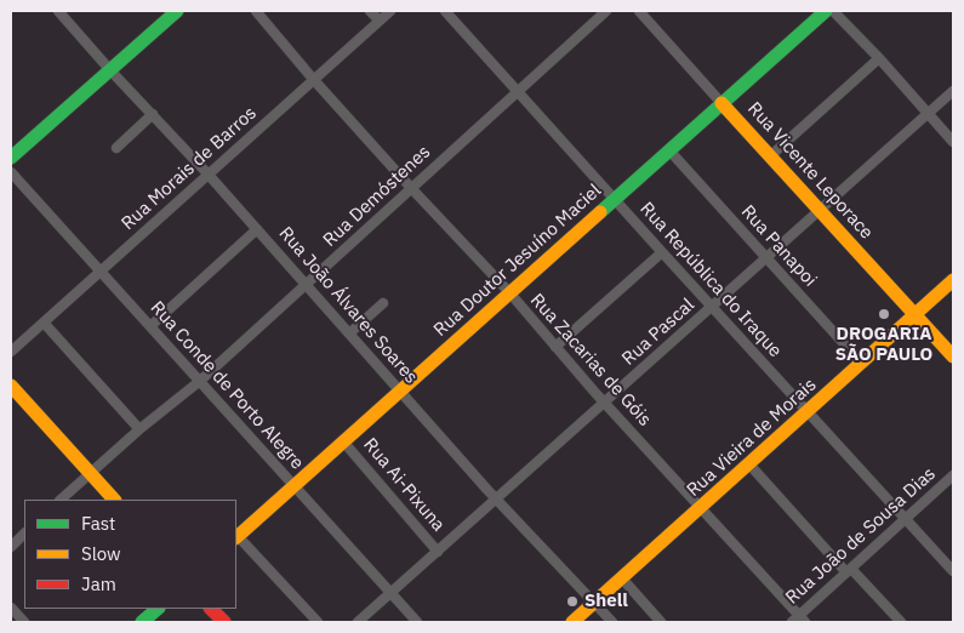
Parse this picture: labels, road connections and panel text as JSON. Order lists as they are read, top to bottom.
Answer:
{
  "streets": {
    "street": [
      "Rua Morais de Barros",
      "Rua Vicente Leporace",
      "Rua Demóstenes",
      "Rua Panapoi",
      "Rua Doutor Jesuíno Maciel",
      "Rua República do Iraque",
      "Rua João Álvares Soares",
      "Rua Pascal",
      "Rua Zacarias de Góis",
      "Rua Conde de Porto Alegre",
      "Rua Vieira de Morais",
      "Rua Ai-Pixuna",
      "Rua João de Sousa Dias"
    ]
  },
  "crossings": [
    ["Rua Morais de Barros", "Rua João Álvares Soares"],
    ["Rua Morais de Barros", "Rua Zacarias de Góis"],
    ["Rua Morais de Barros", "Rua Conde de Porto Alegre"],
    ["Rua Vicente Leporace", "Rua Doutor Jesuíno Maciel"],
    ["Rua Vicente Leporace", "Rua Pascal"],
    ["Rua Vicente Leporace", "Rua Vieira de Morais"],
    ["Rua Demóstenes", "Rua República do Iraque"],
    ["Rua Demóstenes", "Rua João Álvares Soares"],
    ["Rua Demóstenes", "Rua Zacarias de Góis"],
    ["Rua Demóstenes", "Rua Conde de Porto Alegre"],
    ["Rua Panapoi", "Rua Doutor Jesuíno Maciel"],
    ["Rua Panapoi", "Rua Pascal"],
    ["Rua Panapoi", "Rua Vieira de Morais"],
    ["Rua Doutor Jesuíno Maciel", "Rua República do Iraque"],
    ["Rua Doutor Jesuíno Maciel", "Rua João Álvares Soares"],
    ["Rua Doutor Jesuíno Maciel", "Rua Zacarias de Góis"],
    ["Rua Doutor Jesuíno Maciel", "Rua Conde de Porto Alegre"],
    ["Rua Doutor Jesuíno Maciel", "Rua Ai-Pixuna"],
    ["Rua República do Iraque", "Rua Pascal"],
    ["Rua República do Iraque", "Rua Vieira de Morais"],
    ["Rua República do Iraque", "Rua João de Sousa Dias"],
    ["Rua João Álvares Soares", "Rua Pascal"],
    ["Rua João Álvares Soares", "Rua Vieira de Morais"],
    ["Rua Pascal", "Rua Zacarias de Góis"],
    ["Rua Pascal", "Rua Conde de Porto Alegre"],
    ["Rua Pascal", "Rua Ai-Pixuna"],
    ["Rua Zacarias de Góis", "Rua Vieira de Morais"],
    ["Rua Zacarias de Góis", "Rua João de Sousa Dias"]
  ],
  "places": ["DROGARIA SÃO PAULO", "Shell"],
  "legend": ["Fast", "Slow", "Jam"]
}
